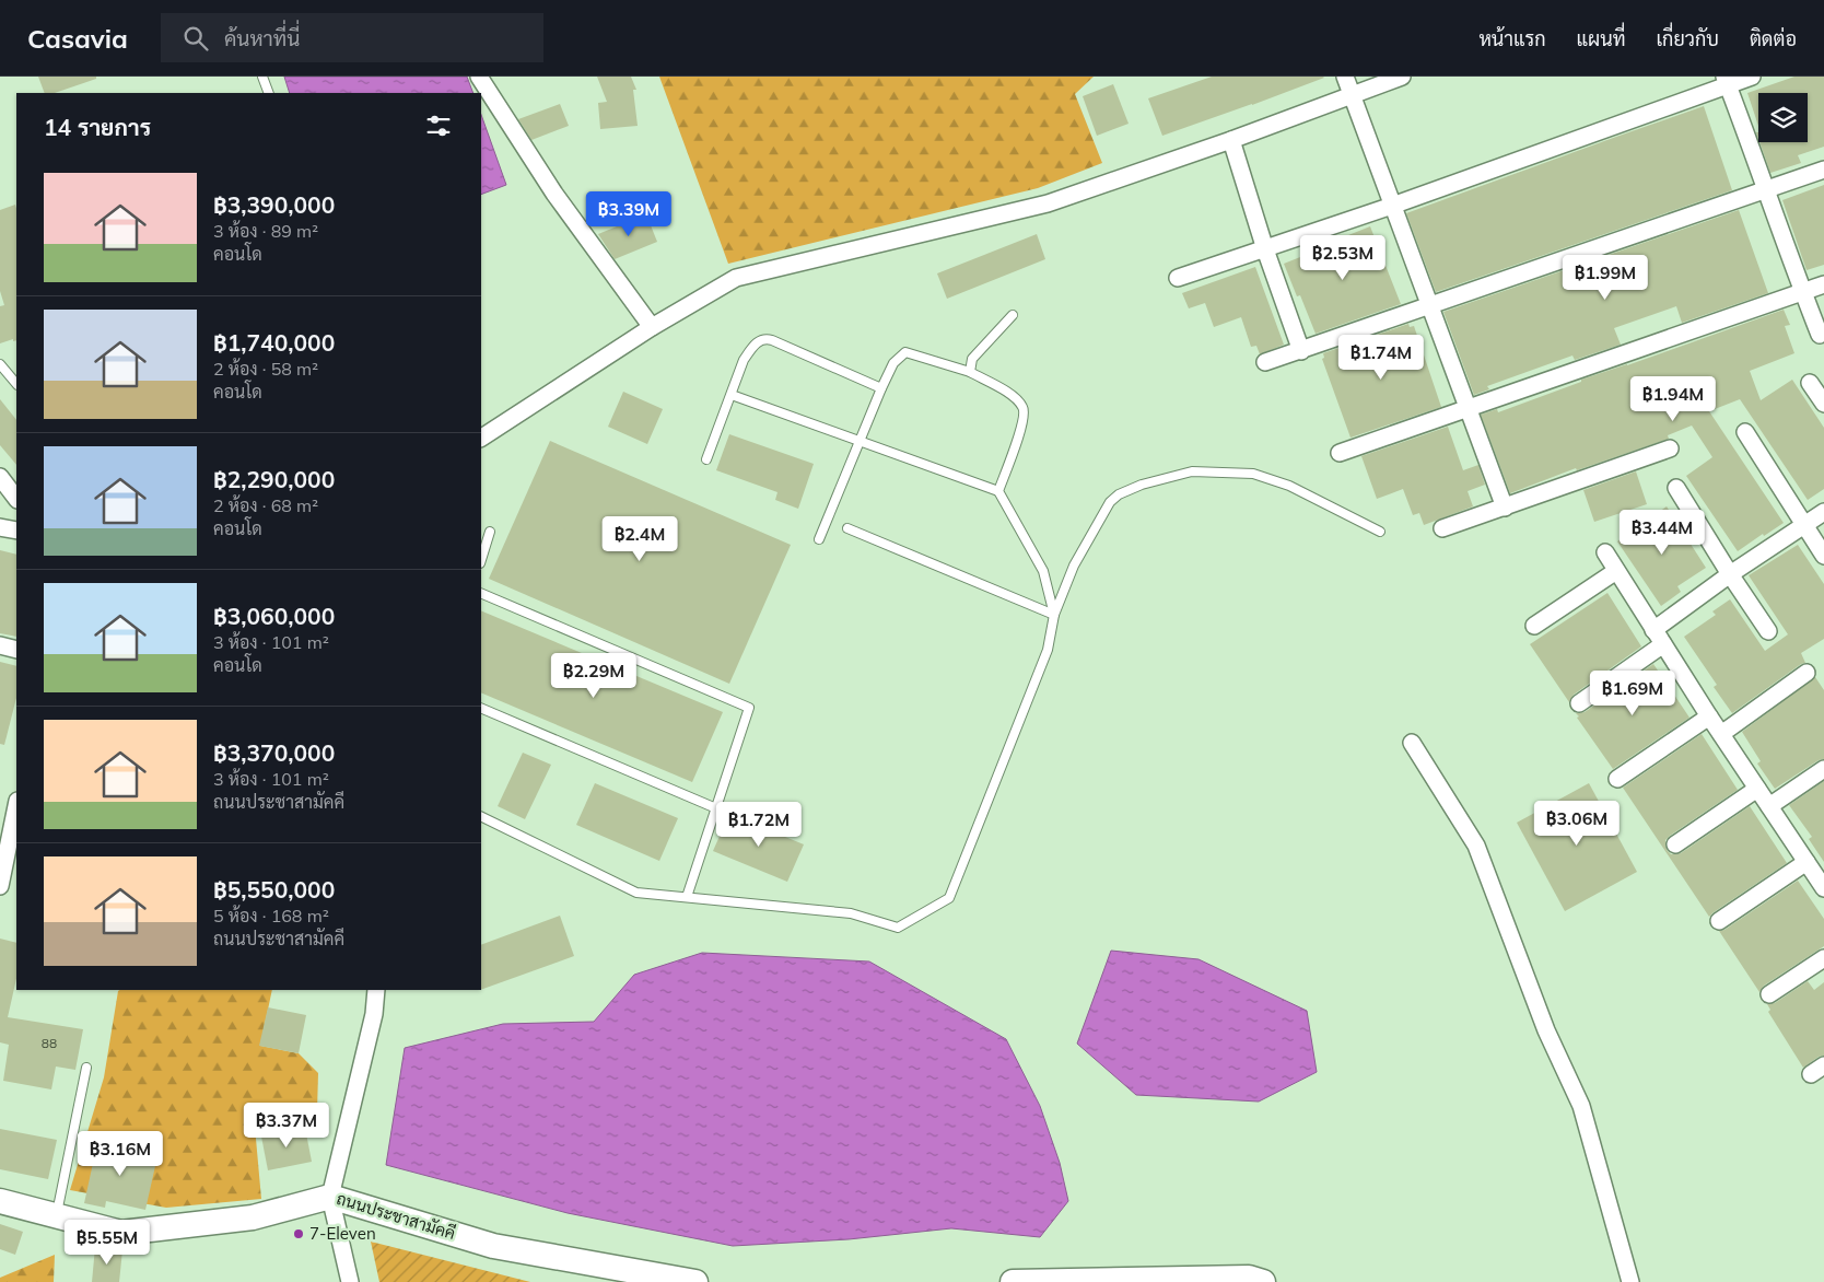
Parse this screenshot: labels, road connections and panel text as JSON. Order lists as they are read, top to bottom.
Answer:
{
  "streets": {
    "street": ["ถนนประชาสามัคคี"]
  },
  "places": ["7-Eleven"],
  "house_numbers": ["88"],
  "page": {
    "header": "Casavia",
    "search": "ค้นหาที่นี่",
    "nav": [
      "หน้าแรก",
      "แผนที่",
      "เกี่ยวกับ",
      "ติดต่อ"
    ],
    "heading": "14 รายการ",
    "list": [
      {
        "name": "฿3,390,000",
        "note": "3 ห้อง · 89 m² · คอนโด"
      },
      {
        "name": "฿1,740,000",
        "note": "2 ห้อง · 58 m² · คอนโด"
      },
      {
        "name": "฿2,290,000",
        "note": "2 ห้อง · 68 m² · คอนโด"
      },
      {
        "name": "฿3,060,000",
        "note": "3 ห้อง · 101 m² · คอนโด"
      },
      {
        "name": "฿3,370,000",
        "note": "3 ห้อง · 101 m² · ถนนประชาสามัคคี"
      },
      {
        "name": "฿5,550,000",
        "note": "5 ห้อง · 168 m² · ถนนประชาสามัคคี"
      }
    ],
    "price": [
      "฿3.39M",
      "฿2.53M",
      "฿1.99M",
      "฿1.74M",
      "฿1.94M",
      "฿3.44M",
      "฿2.4M",
      "฿2.29M",
      "฿1.69M",
      "฿3.06M",
      "฿1.72M",
      "฿3.37M",
      "฿3.16M",
      "฿5.55M"
    ]
  }
}
